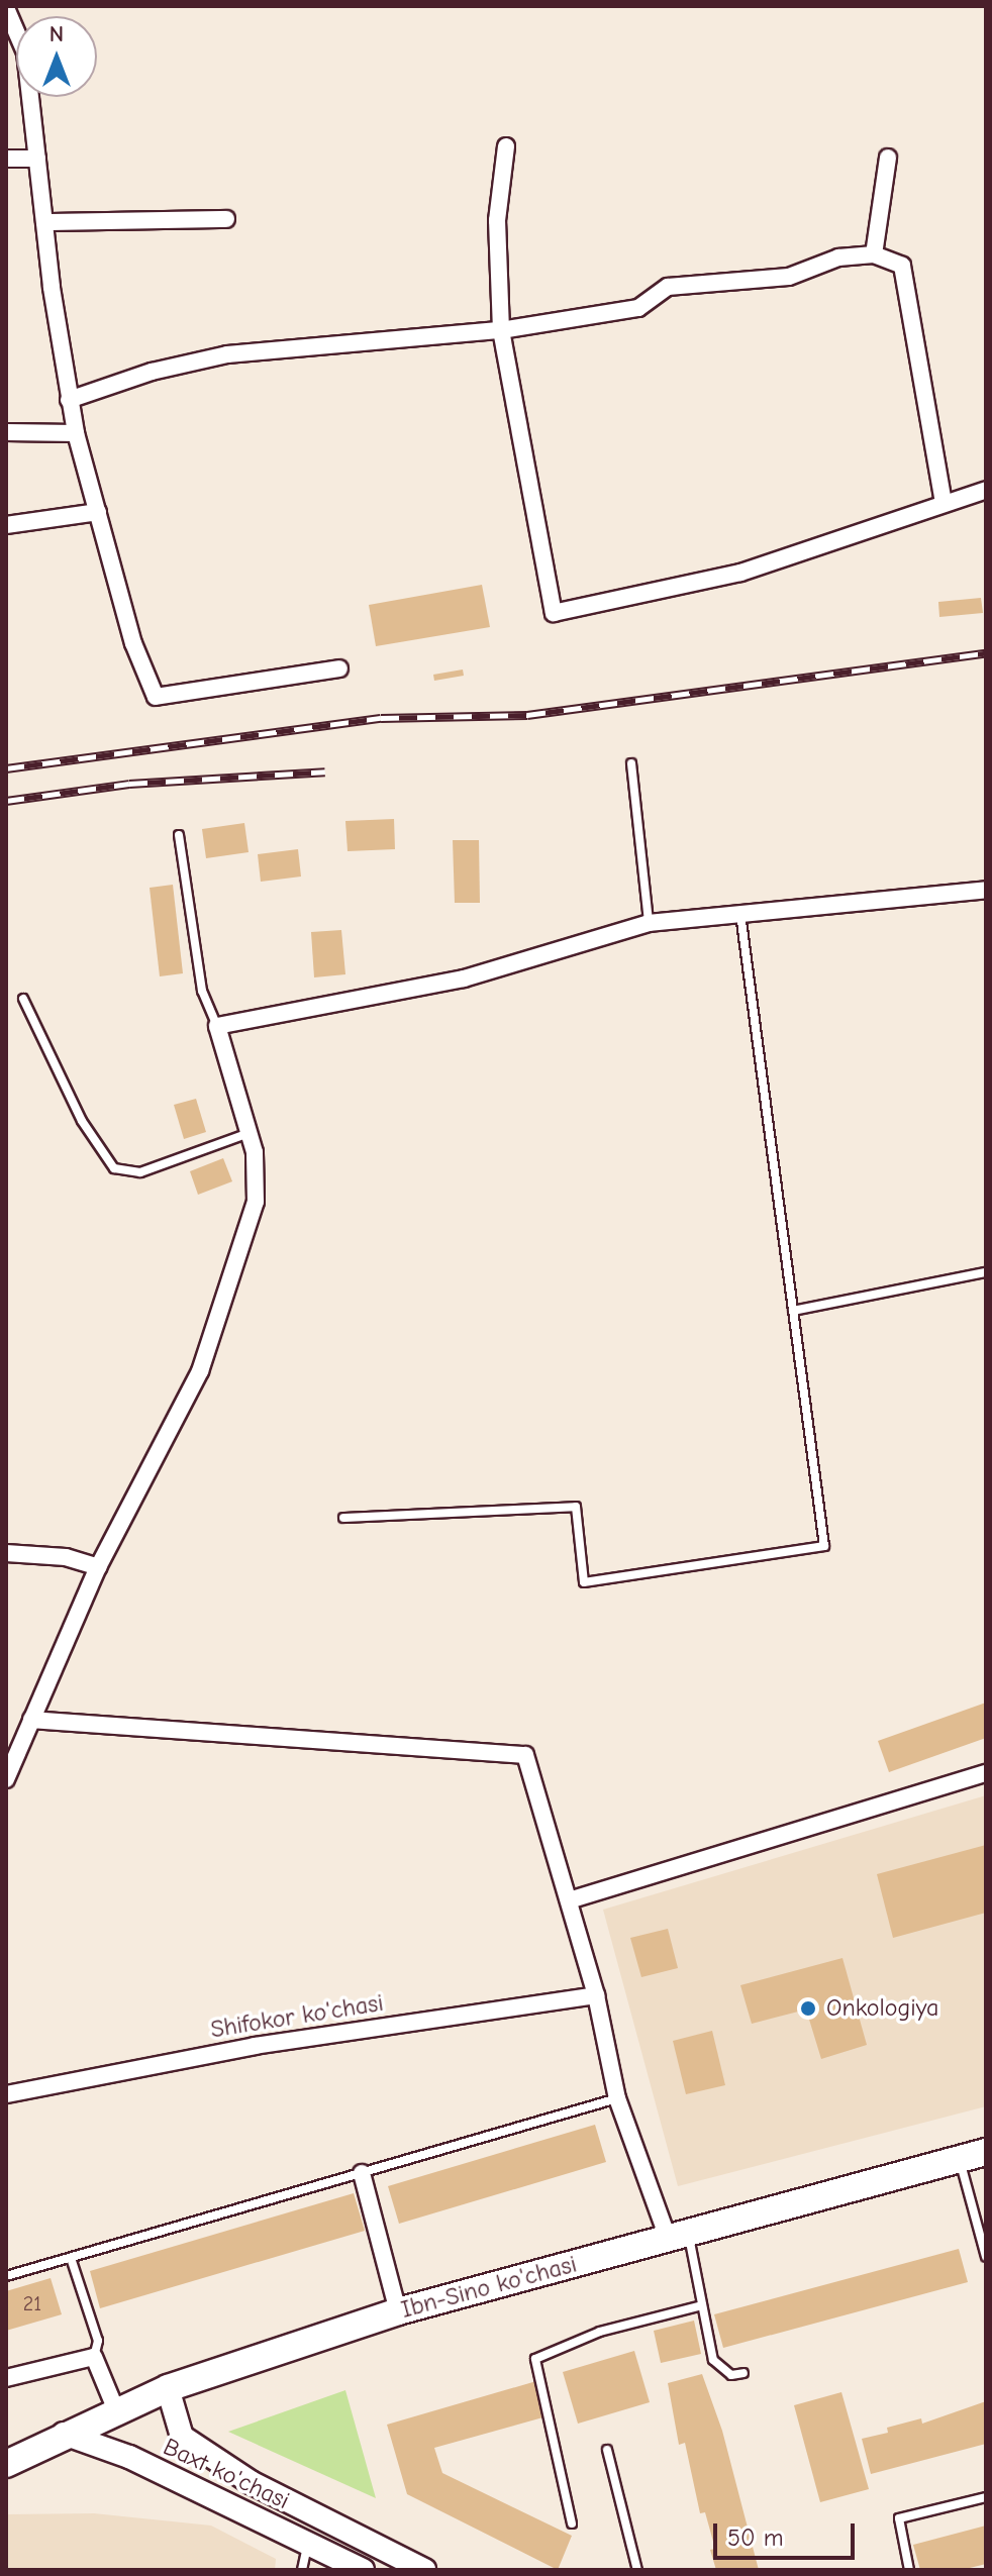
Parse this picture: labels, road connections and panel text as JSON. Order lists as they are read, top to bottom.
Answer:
{
  "streets": {
    "main road": ["Ibn-Sino ko'chasi"],
    "street": ["Shifokor ko'chasi", "Baxt ko'chasi"]
  },
  "crossings": [
    ["Ibn-Sino ko'chasi", "Baxt ko'chasi"]
  ],
  "places": ["Onkologiya"],
  "house_numbers": ["21"],
  "scale_bar": "50 m",
  "north": "top"
}
